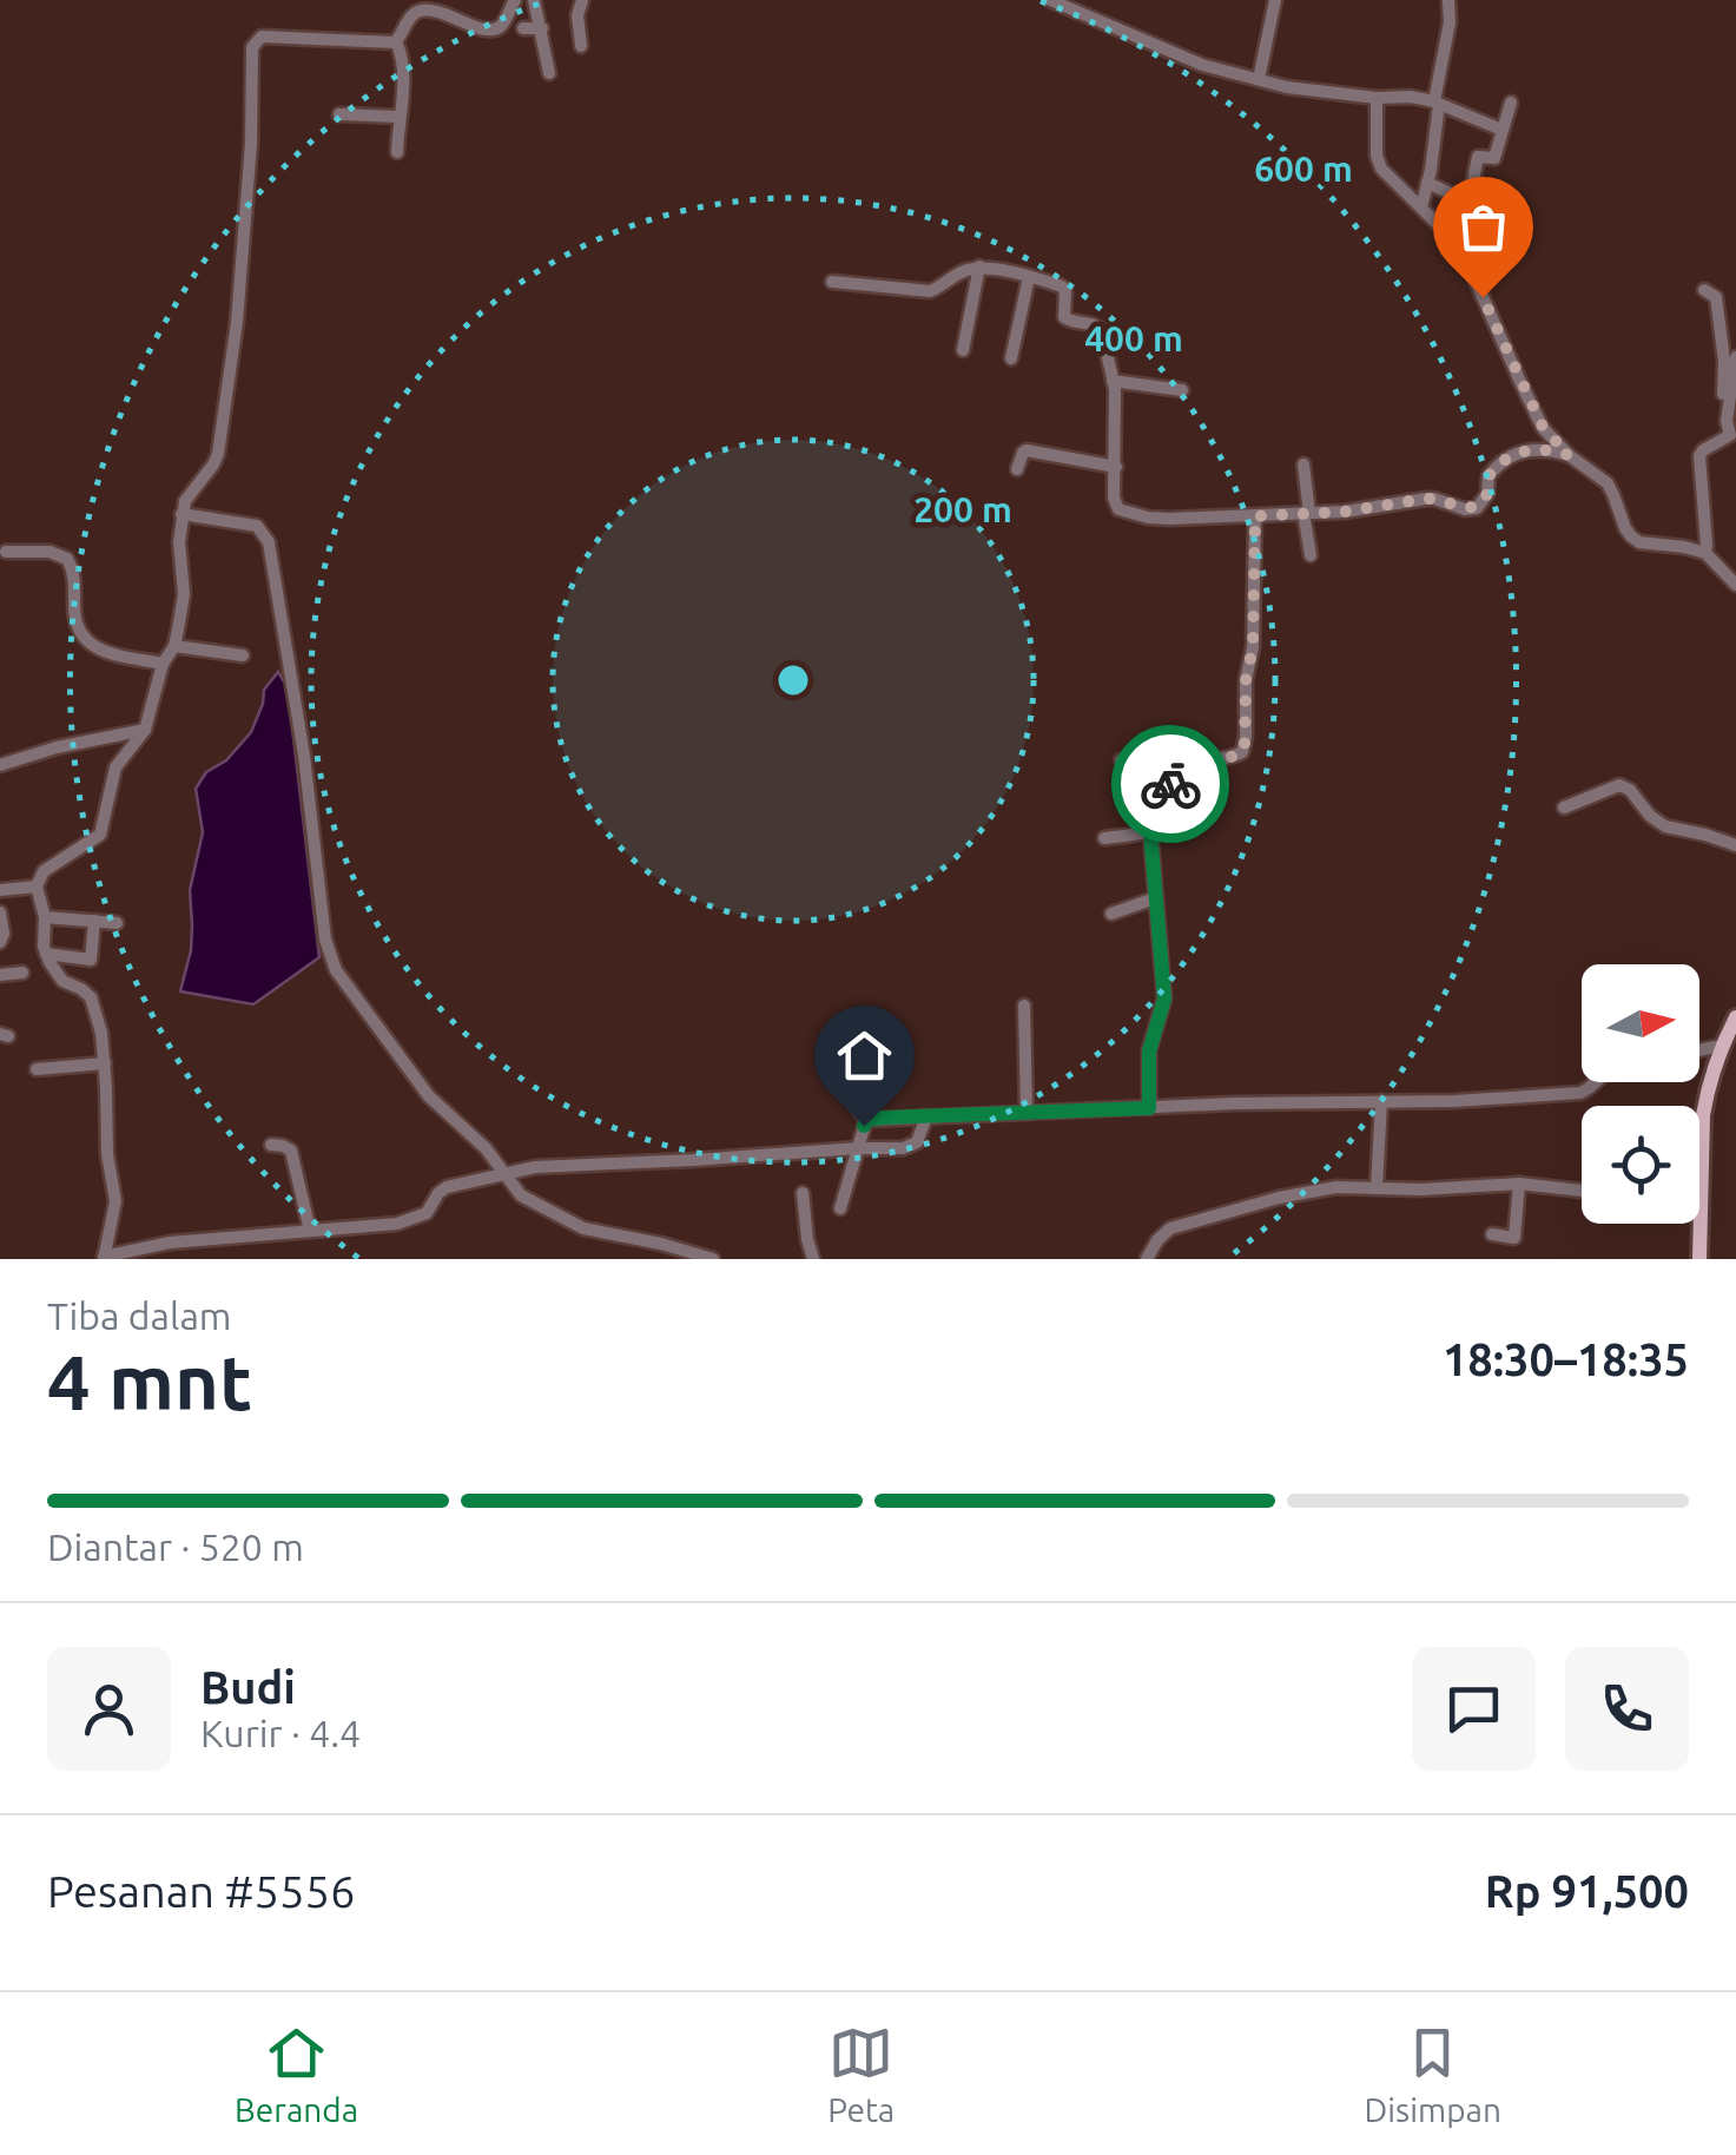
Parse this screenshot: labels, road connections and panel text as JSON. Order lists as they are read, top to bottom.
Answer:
{
  "north": "right",
  "page": {
    "heading": ["4 mnt", "Tiba dalam", "18:30–18:35"],
    "panel": [
      "Budi",
      "Kurir · 4.4",
      "Pesanan #5556",
      "Rp 91,500"
    ],
    "bar": "Diantar · 520 m",
    "tabs": ["Beranda", "Peta", "Disimpan"]
  },
  "rings": ["600 m", "400 m", "200 m"]
}
